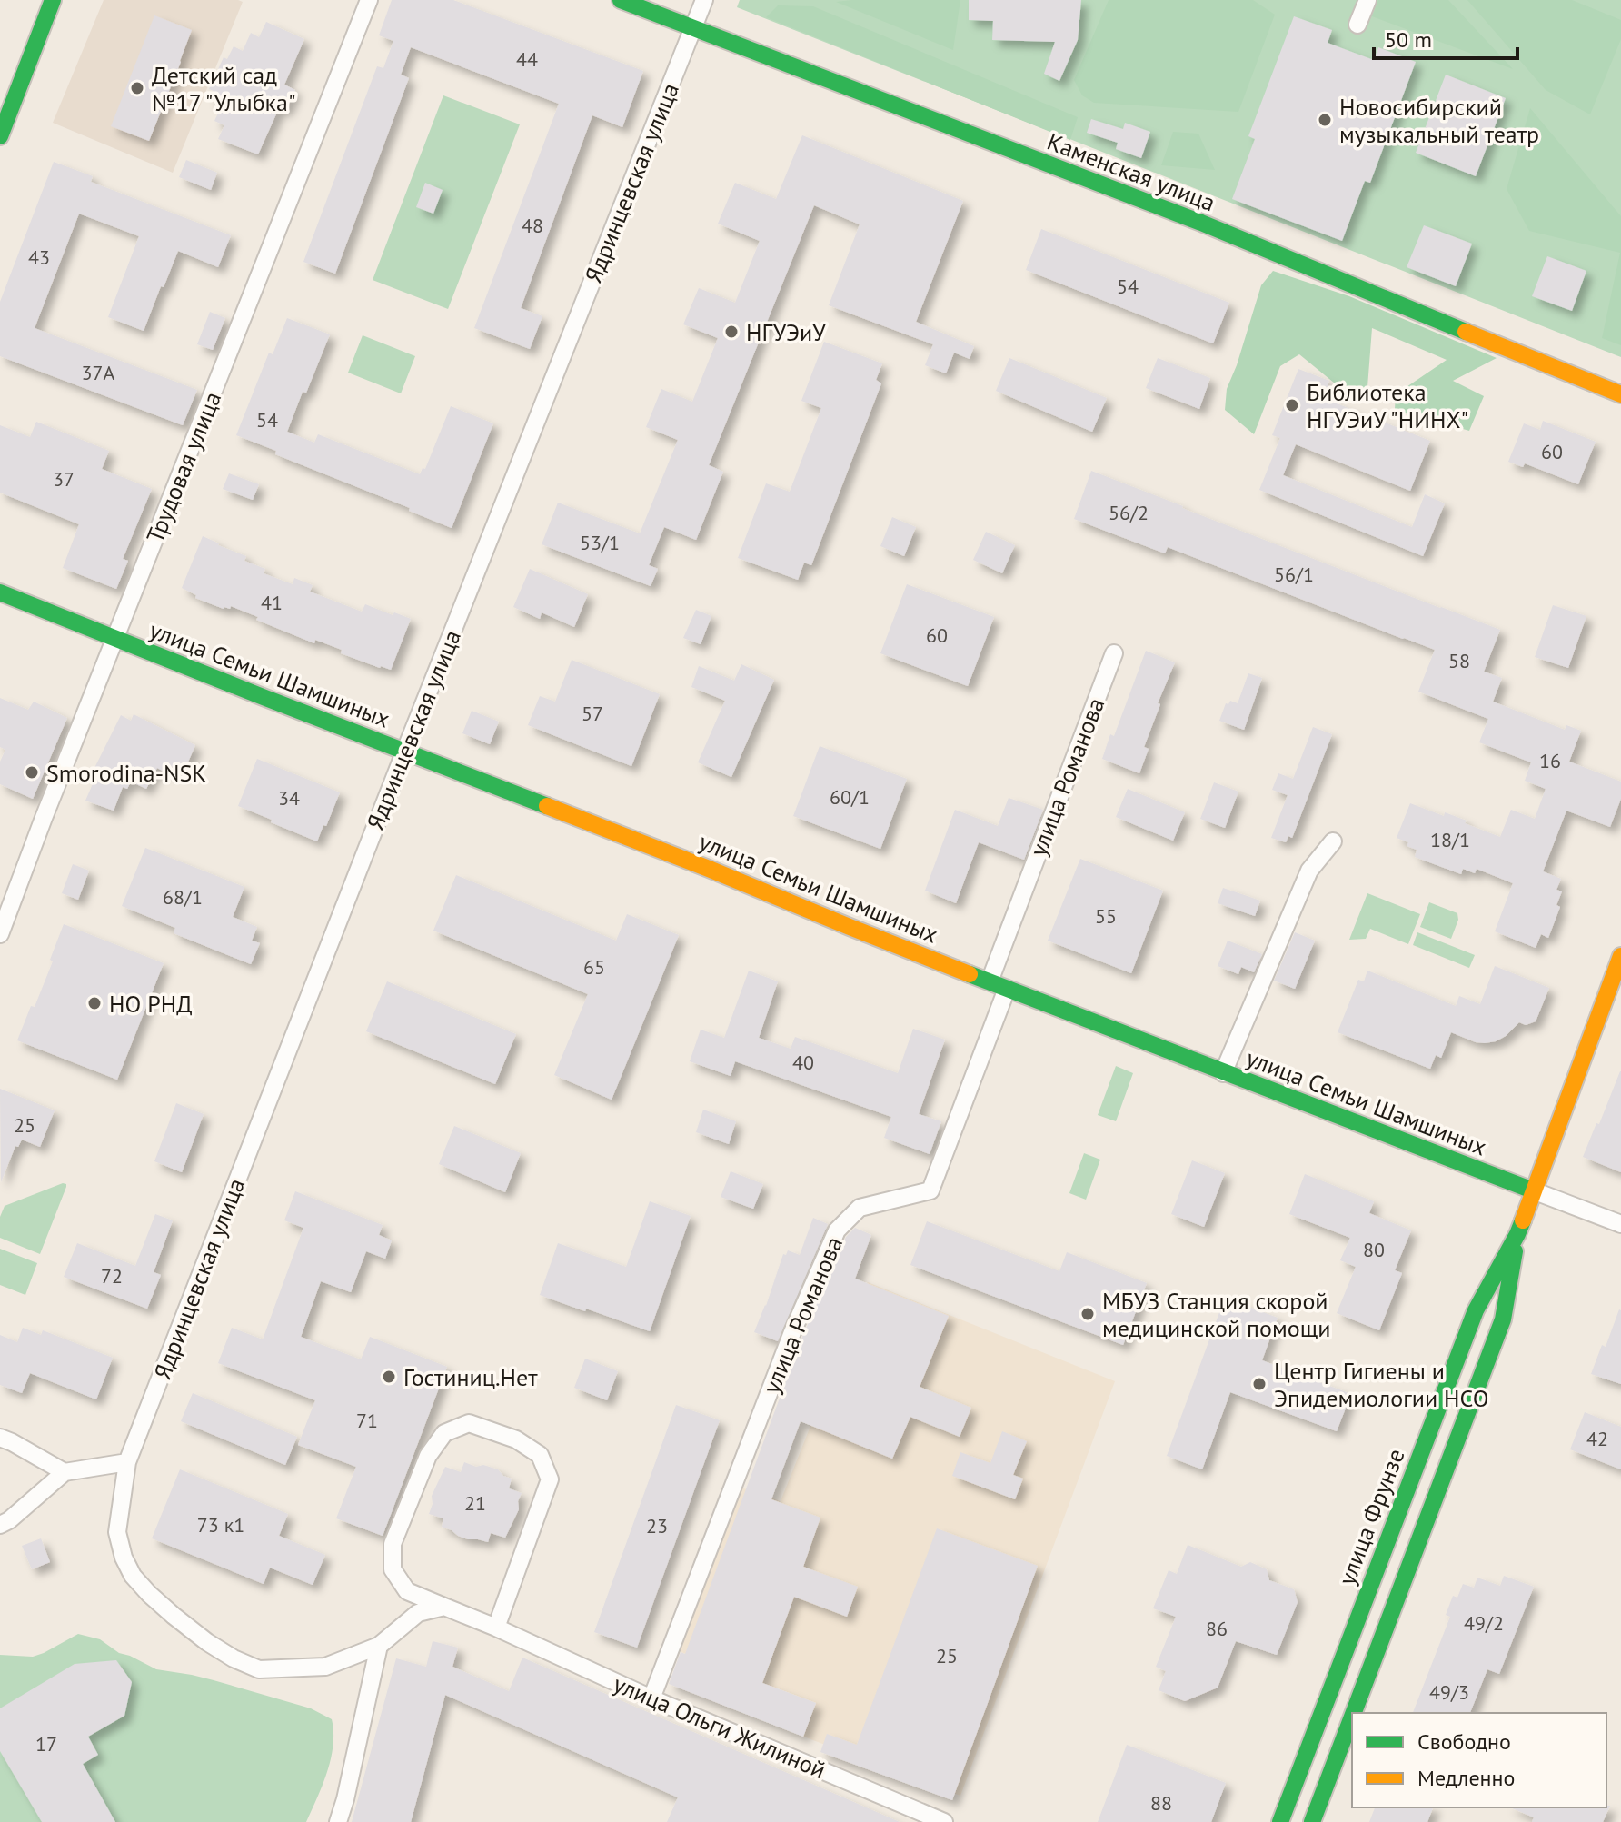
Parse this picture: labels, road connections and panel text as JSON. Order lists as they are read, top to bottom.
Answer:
{
  "streets": {
    "street": [
      "Каменская улица",
      "Ядринцевская улица",
      "Трудовая улица",
      "улица Семьи Шамшиных",
      "улица Романова",
      "улица Фрунзе",
      "улица Ольги Жилиной"
    ]
  },
  "crossings": [
    ["Каменская улица", "Ядринцевская улица"],
    ["Ядринцевская улица", "улица Семьи Шамшиных"],
    ["Ядринцевская улица", "улица Ольги Жилиной"],
    ["Трудовая улица", "улица Семьи Шамшиных"],
    ["улица Семьи Шамшиных", "улица Романова"],
    ["улица Семьи Шамшиных", "улица Фрунзе"],
    ["улица Романова", "улица Ольги Жилиной"]
  ],
  "places": [
    "Детский сад №17 \"Улыбка\"",
    "Новосибирский музыкальный театр",
    "НГУЭиУ",
    "Библиотека НГУЭиУ \"НИНХ\"",
    "Smorodina-NSK",
    "НО РНД",
    "МБУЗ Станция скорой медицинской помощи",
    "Гостиниц.Нет",
    "Центр Гигиены и Эпидемиологии НСО"
  ],
  "house_numbers": [
    "44",
    "48",
    "43",
    "54",
    "37А",
    "54",
    "60",
    "37",
    "56/2",
    "53/1",
    "56/1",
    "41",
    "60",
    "58",
    "57",
    "16",
    "60/1",
    "34",
    "18/1",
    "68/1",
    "55",
    "65",
    "40",
    "25",
    "80",
    "72",
    "71",
    "42",
    "21",
    "73 к1",
    "23",
    "49/2",
    "86",
    "25",
    "49/3",
    "17",
    "88"
  ],
  "legend": ["Свободно", "Медленно"],
  "scale_bar": "50 m"
}
